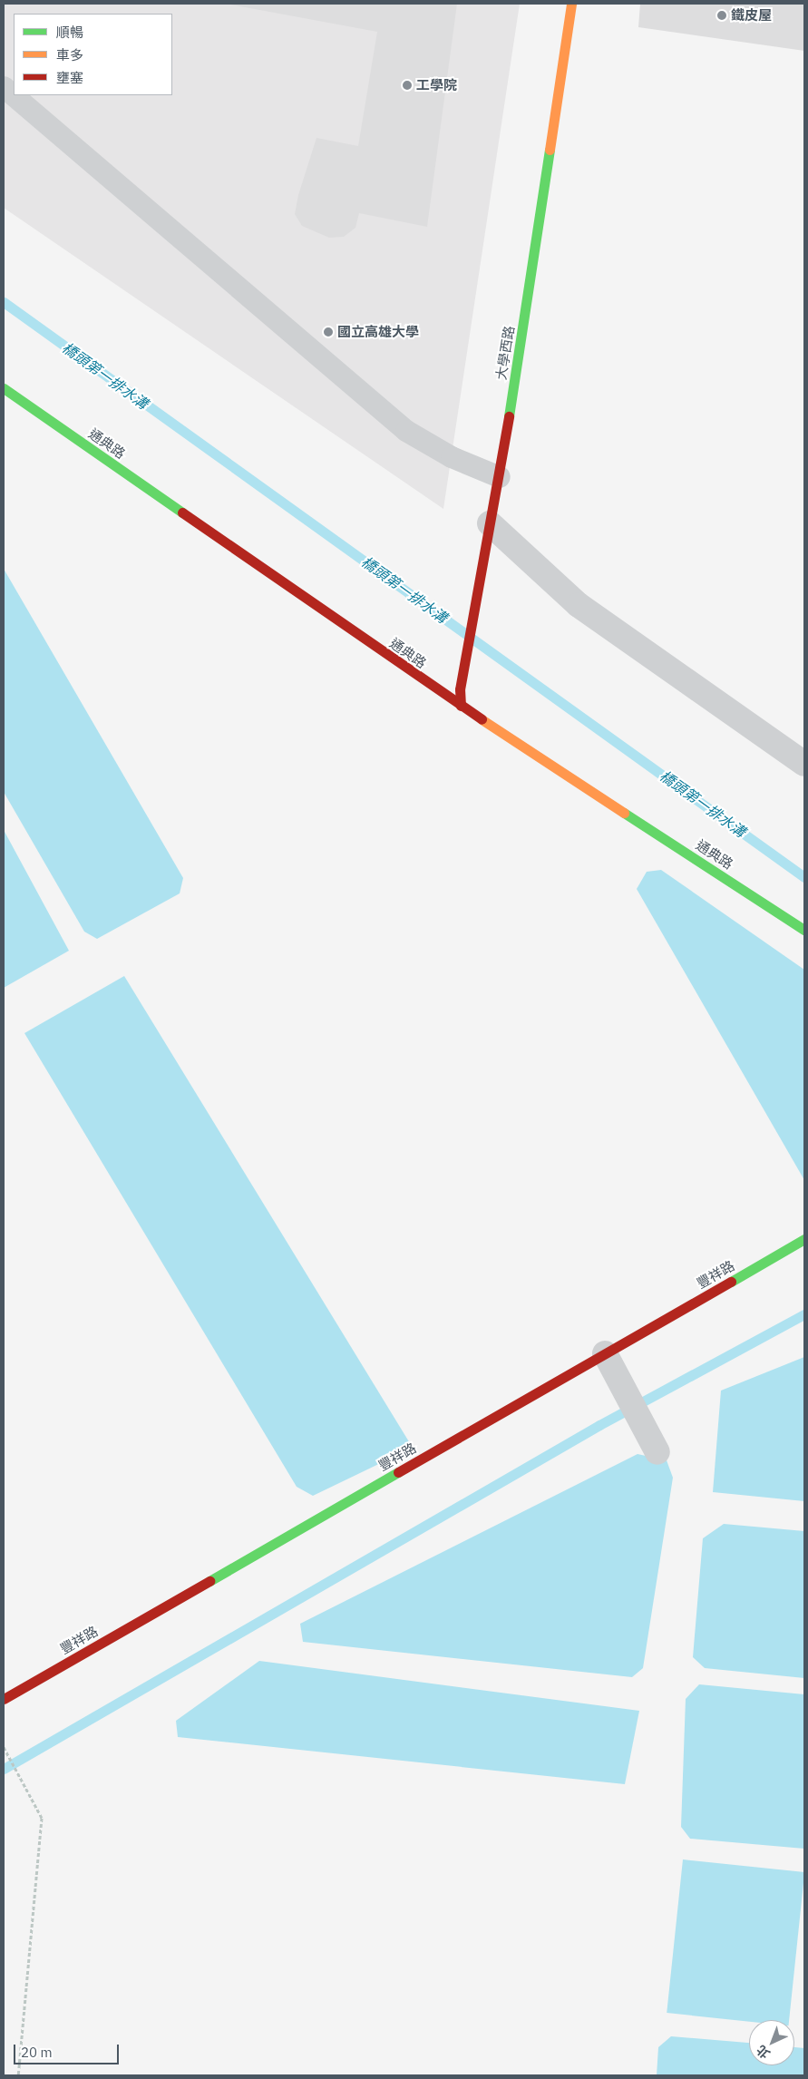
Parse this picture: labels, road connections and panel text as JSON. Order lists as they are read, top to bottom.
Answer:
{
  "streets": {
    "street": ["大學西路", "通典路", "豐祥路"]
  },
  "crossings": [
    ["大學西路", "通典路"]
  ],
  "water": ["橋頭第一排水溝"],
  "places": ["鐵皮屋", "工學院", "國立高雄大學"],
  "legend": ["順暢", "車多", "壅塞"],
  "scale_bar": "20 m",
  "north": "bottom left"
}
